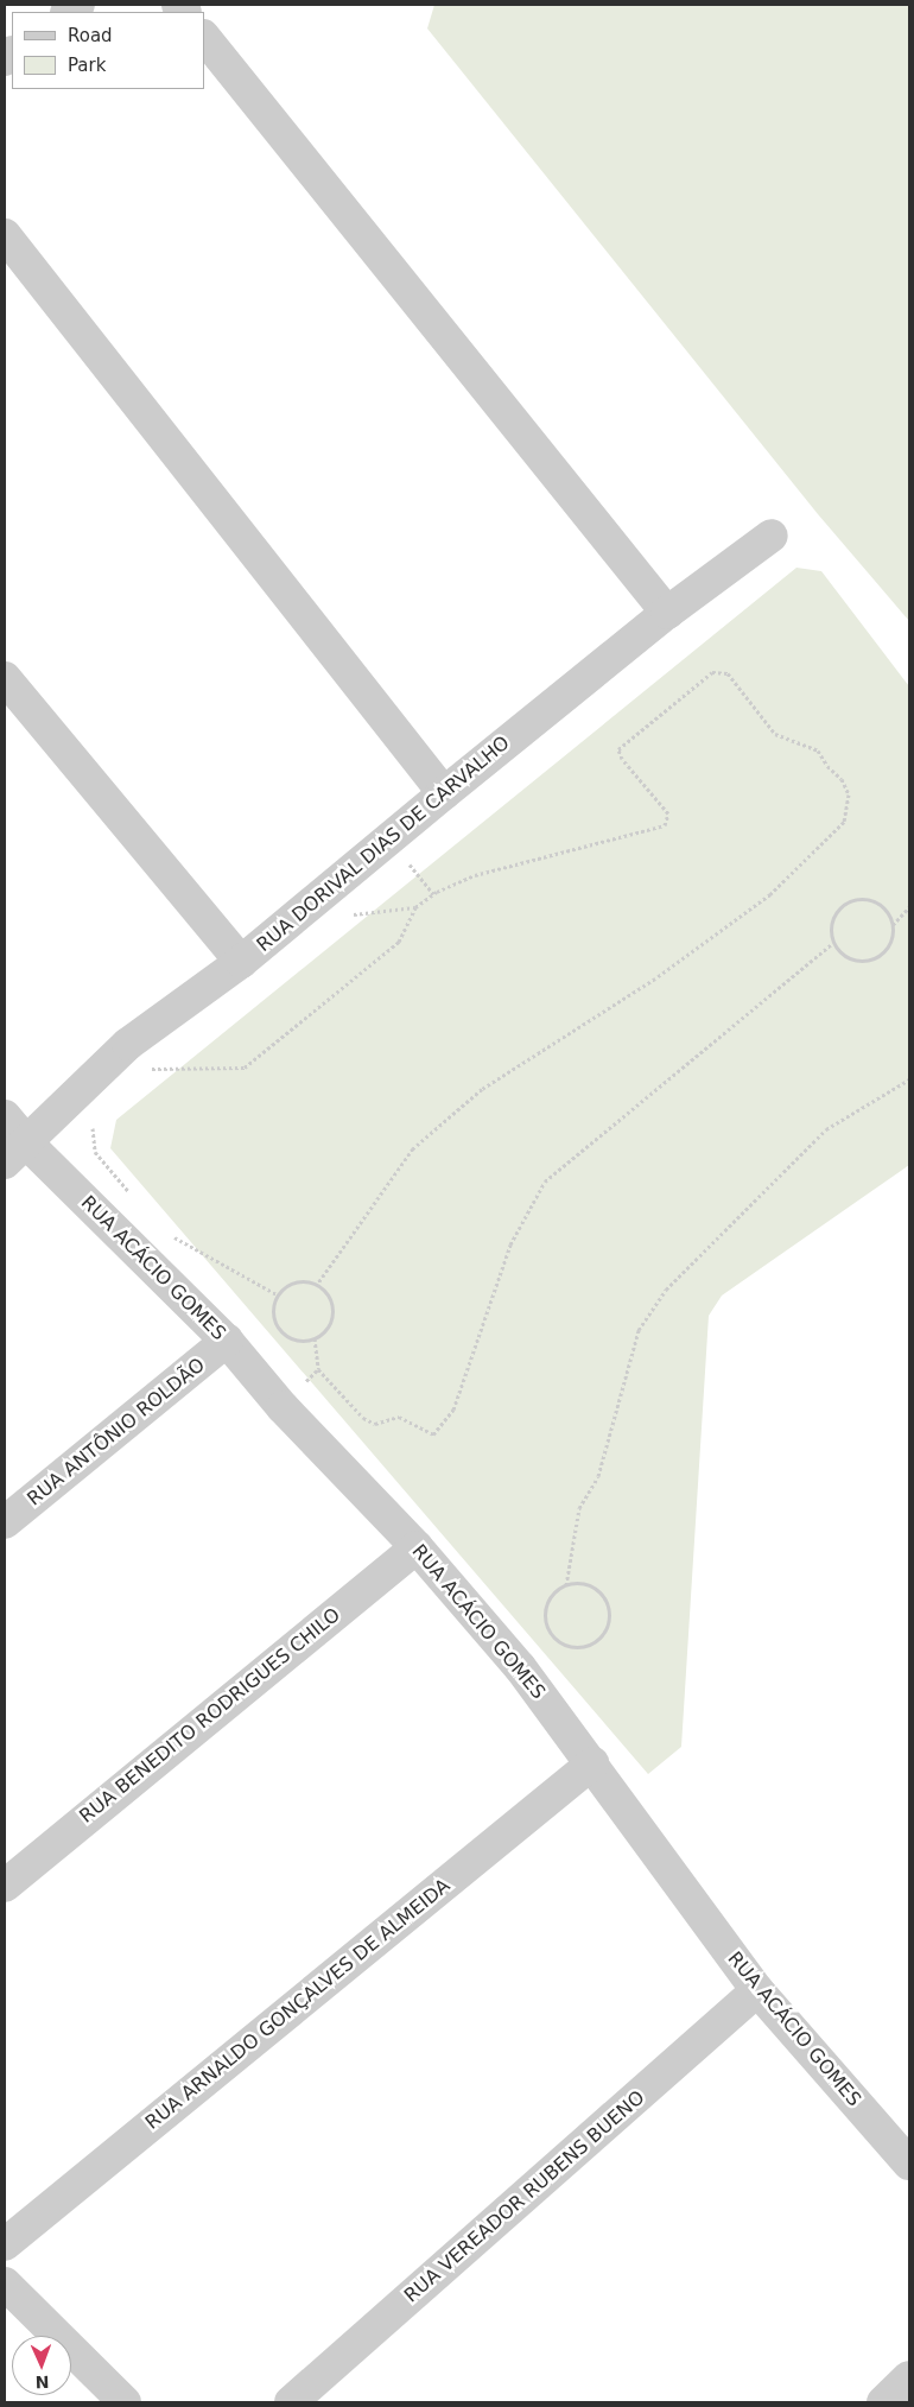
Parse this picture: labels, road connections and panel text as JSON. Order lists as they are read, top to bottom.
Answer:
{
  "streets": {
    "street": [
      "RUA DORIVAL DIAS DE CARVALHO",
      "RUA ACÁCIO GOMES",
      "RUA ANTÔNIO ROLDÃO",
      "RUA BENEDITO RODRIGUES CHILO",
      "RUA ARNALDO GONÇALVES DE ALMEIDA",
      "RUA VEREADOR RUBENS BUENO"
    ]
  },
  "crossings": [
    ["RUA DORIVAL DIAS DE CARVALHO", "RUA ACÁCIO GOMES"],
    ["RUA ACÁCIO GOMES", "RUA ANTÔNIO ROLDÃO"],
    ["RUA ACÁCIO GOMES", "RUA BENEDITO RODRIGUES CHILO"],
    ["RUA ACÁCIO GOMES", "RUA ARNALDO GONÇALVES DE ALMEIDA"],
    ["RUA ACÁCIO GOMES", "RUA VEREADOR RUBENS BUENO"]
  ],
  "legend": ["Road", "Park"],
  "north": "bottom"
}
